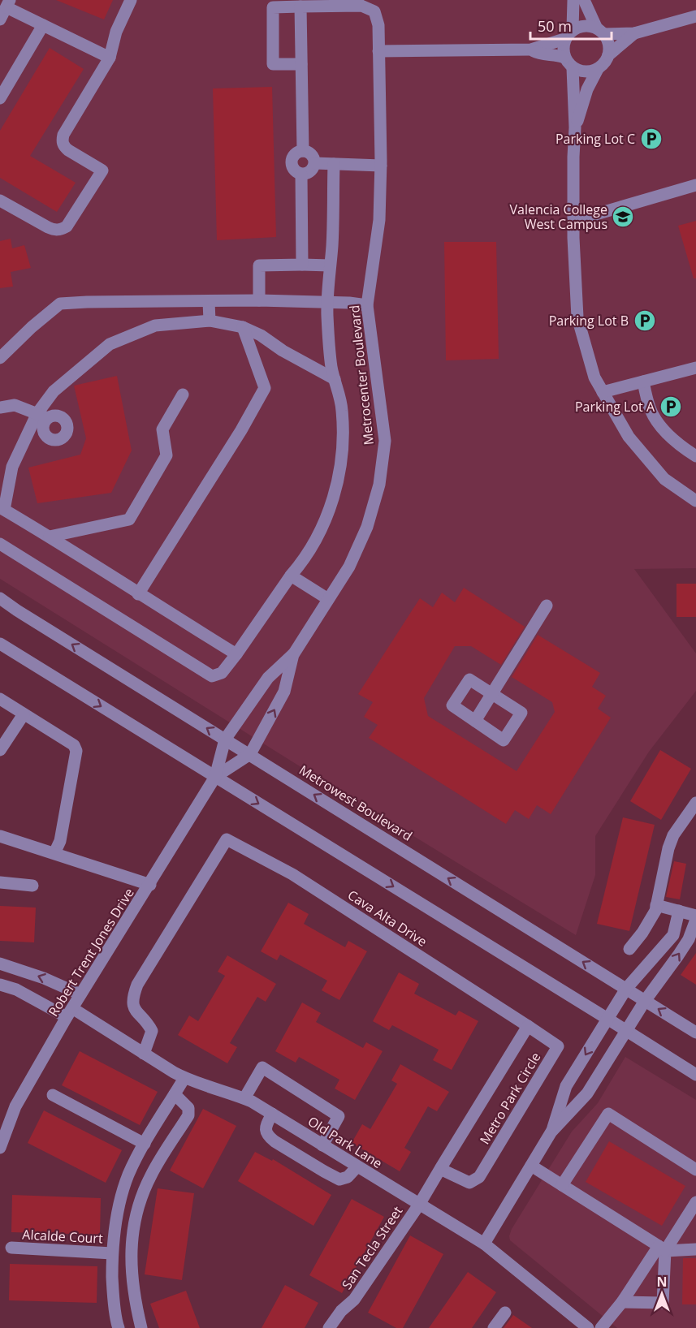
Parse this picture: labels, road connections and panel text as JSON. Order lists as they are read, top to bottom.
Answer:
{
  "streets": {
    "street": [
      "Metrocenter Boulevard",
      "Metrowest Boulevard",
      "Cava Alta Drive",
      "Robert Trent Jones Drive",
      "Metro Park Circle",
      "Old Park Lane",
      "Alcalde Court",
      "San Tecla Street"
    ]
  },
  "crossings": [
    ["Metrocenter Boulevard", "Metrowest Boulevard"],
    ["Metrocenter Boulevard", "Robert Trent Jones Drive"],
    ["Metrowest Boulevard", "Robert Trent Jones Drive"],
    ["Cava Alta Drive", "Metro Park Circle"],
    ["Cava Alta Drive", "Old Park Lane"],
    ["Robert Trent Jones Drive", "Old Park Lane"],
    ["Metro Park Circle", "Old Park Lane"],
    ["Metro Park Circle", "San Tecla Street"],
    ["Old Park Lane", "San Tecla Street"]
  ],
  "places": {
    "parking": ["Parking Lot C", "Parking Lot B", "Parking Lot A"],
    "school or university": ["Valencia College West Campus"]
  },
  "scale_bar": "50 m",
  "north": "top"
}
